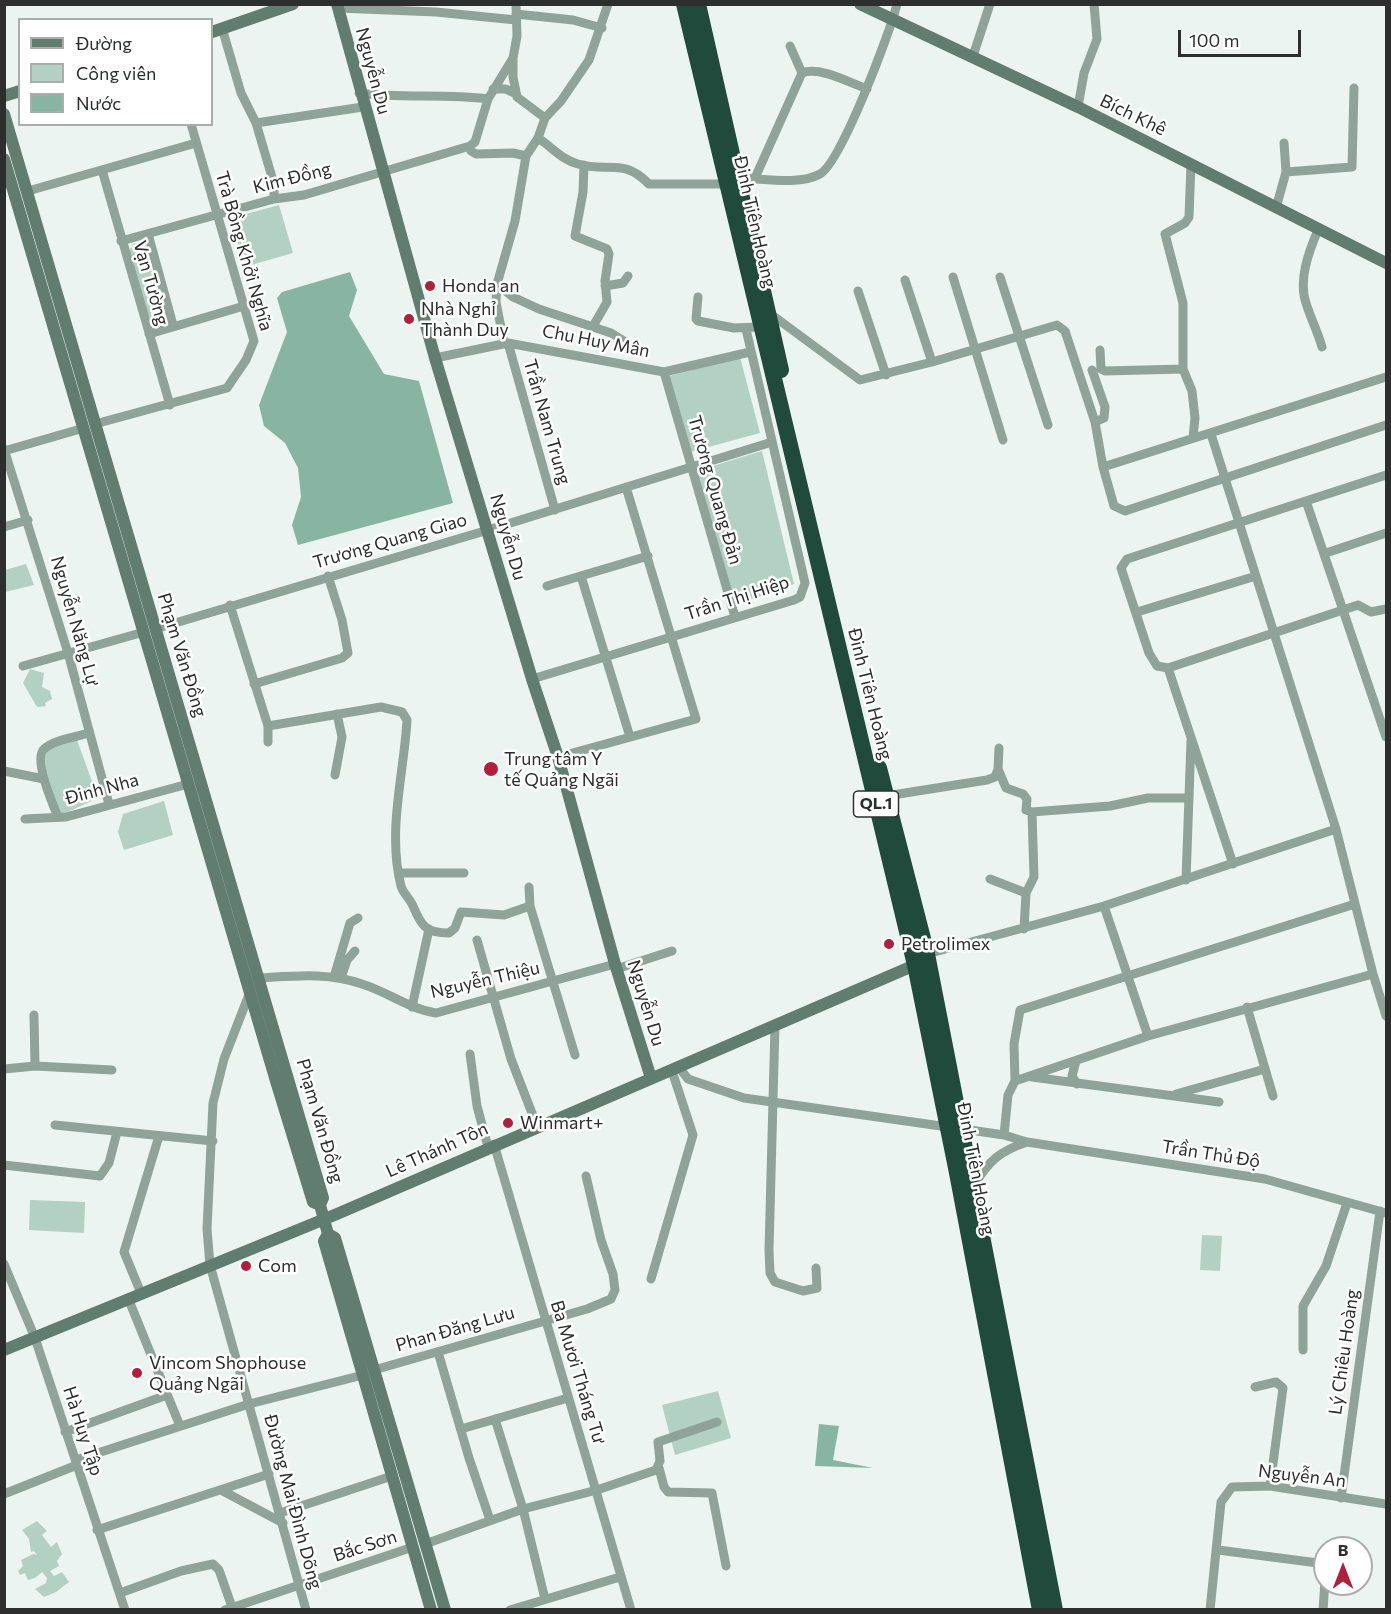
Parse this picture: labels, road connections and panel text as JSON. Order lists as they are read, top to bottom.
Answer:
{
  "streets": {
    "highway": ["Đinh Tiên Hoàng", "QL.1"],
    "street": [
      "Nguyễn Du",
      "Bích Khê",
      "Kim Đồng",
      "Trà Bồng Khởi Nghĩa",
      "Vạn Tường",
      "Chu Huy Mân",
      "Trần Nam Trung",
      "Trương Quang Đản",
      "Trương Quang Giao",
      "Trần Thị Hiệp",
      "Nguyễn Năng Lự",
      "Phạm Văn Đồng",
      "Đinh Nha",
      "Nguyễn Thiệu",
      "Lê Thánh Tôn",
      "Trần Thủ Độ",
      "Phan Đăng Lưu",
      "Lý Chiêu Hoàng",
      "Ba Mươi Tháng Tư",
      "Hà Huy Tập",
      "Nguyễn An",
      "Đường Mai Đình Dõng",
      "Bắc Sơn"
    ]
  },
  "crossings": [
    ["Nguyễn Du", "Kim Đồng"],
    ["Nguyễn Du", "Chu Huy Mân"],
    ["Nguyễn Du", "Trương Quang Giao"],
    ["Nguyễn Du", "Trần Thị Hiệp"],
    ["Nguyễn Du", "Nguyễn Thiệu"],
    ["Nguyễn Du", "Lê Thánh Tôn"],
    ["Kim Đồng", "Trà Bồng Khởi Nghĩa"],
    ["Kim Đồng", "Vạn Tường"],
    ["Đinh Tiên Hoàng", "Trần Thị Hiệp"],
    ["Đinh Tiên Hoàng", "Lê Thánh Tôn"],
    ["Đinh Tiên Hoàng", "Trần Thủ Độ"],
    ["Trà Bồng Khởi Nghĩa", "Vạn Tường"],
    ["Trà Bồng Khởi Nghĩa", "Nguyễn Năng Lự"],
    ["Trà Bồng Khởi Nghĩa", "Phạm Văn Đồng"],
    ["Chu Huy Mân", "Trần Nam Trung"],
    ["Chu Huy Mân", "Trương Quang Đản"],
    ["Chu Huy Mân", "Trần Thị Hiệp"],
    ["Trần Nam Trung", "Trương Quang Giao"],
    ["Trương Quang Đản", "Trương Quang Giao"],
    ["Trương Quang Đản", "Trần Thị Hiệp"],
    ["Trương Quang Giao", "Trần Thị Hiệp"],
    ["Trương Quang Giao", "Nguyễn Năng Lự"],
    ["Trương Quang Giao", "Phạm Văn Đồng"],
    ["Nguyễn Năng Lự", "Đinh Nha"],
    ["Phạm Văn Đồng", "Đinh Nha"],
    ["Phạm Văn Đồng", "Nguyễn Thiệu"],
    ["Phạm Văn Đồng", "Lê Thánh Tôn"],
    ["Phạm Văn Đồng", "Phan Đăng Lưu"],
    ["Phạm Văn Đồng", "Đường Mai Đình Dõng"],
    ["Phạm Văn Đồng", "Bắc Sơn"],
    ["Lê Thánh Tôn", "Trần Thủ Độ"],
    ["Lê Thánh Tôn", "Ba Mươi Tháng Tư"],
    ["Lê Thánh Tôn", "Hà Huy Tập"],
    ["Lê Thánh Tôn", "Đường Mai Đình Dõng"],
    ["Trần Thủ Độ", "Lý Chiêu Hoàng"],
    ["Phan Đăng Lưu", "Ba Mươi Tháng Tư"],
    ["Phan Đăng Lưu", "Hà Huy Tập"],
    ["Phan Đăng Lưu", "Đường Mai Đình Dõng"],
    ["Lý Chiêu Hoàng", "Nguyễn An"],
    ["Ba Mươi Tháng Tư", "Bắc Sơn"],
    ["Đường Mai Đình Dõng", "Bắc Sơn"]
  ],
  "places": [
    "Honda an",
    "Nhà Nghỉ Thành Duy",
    "Trung tâm Y tế Quảng Ngãi",
    "Petrolimex",
    "Winmart+",
    "Com",
    "Vincom Shophouse Quảng Ngãi"
  ],
  "legend": ["Đường", "Công viên", "Nước"],
  "scale_bar": "100 m",
  "north": "top"
}
